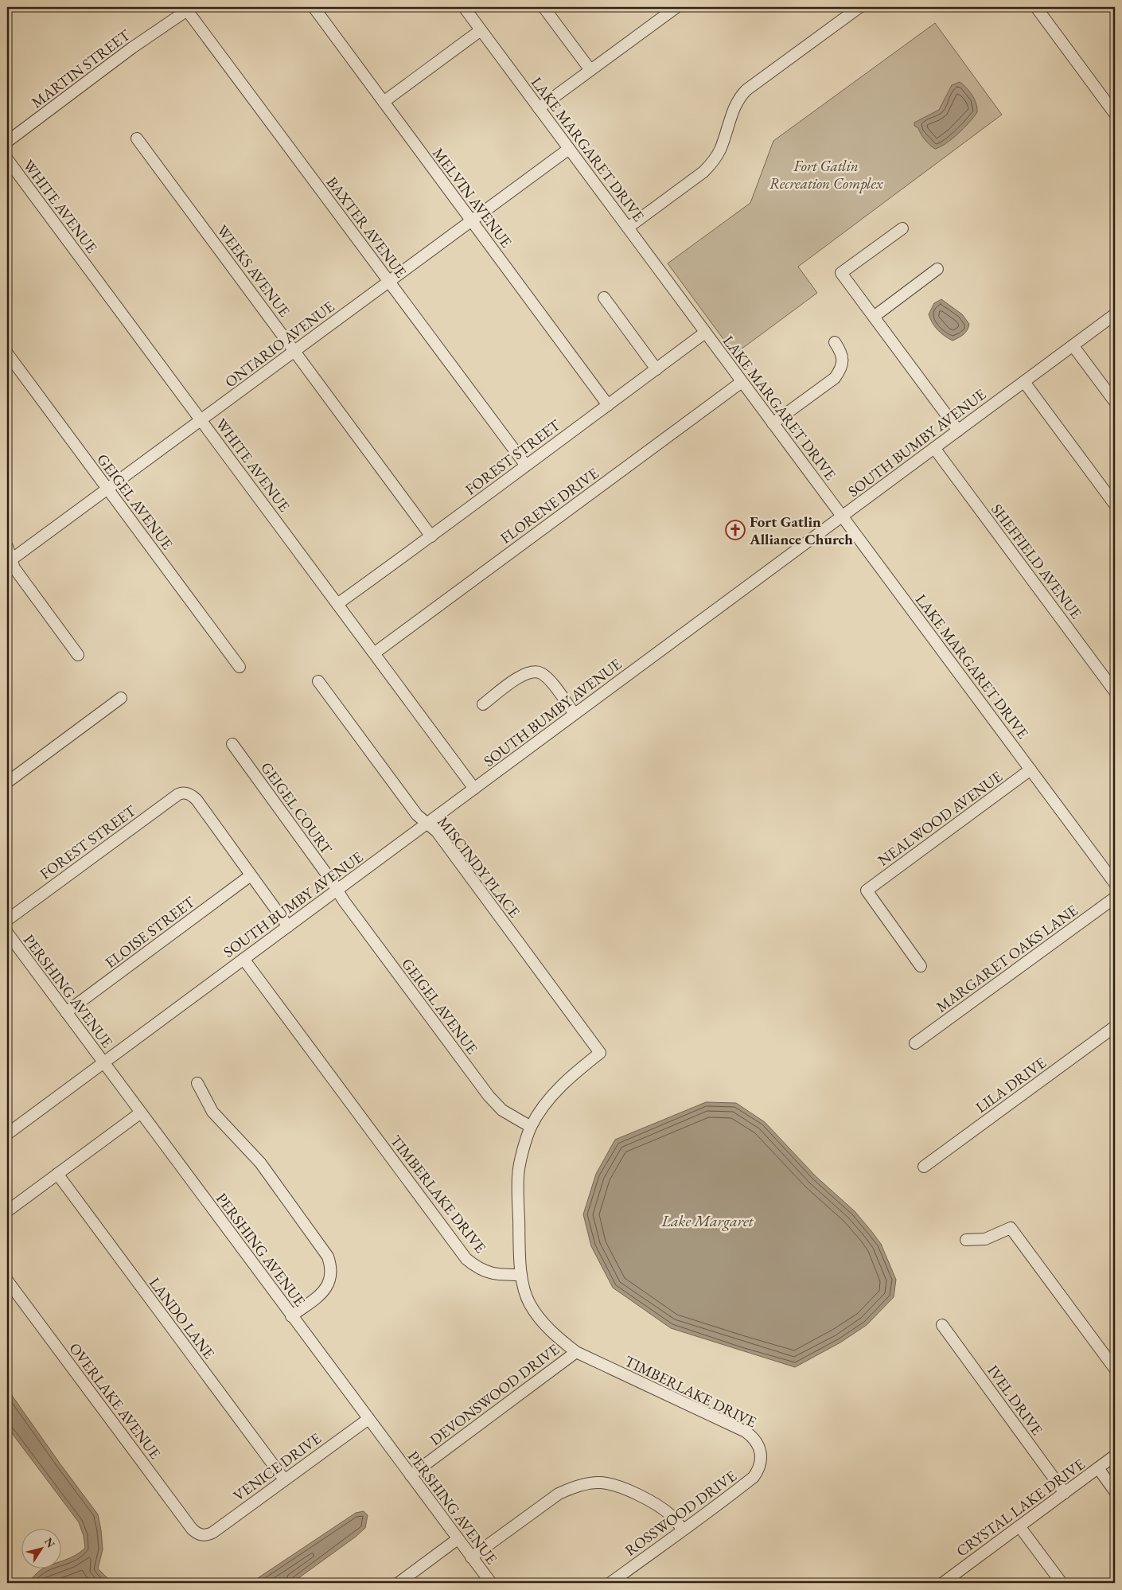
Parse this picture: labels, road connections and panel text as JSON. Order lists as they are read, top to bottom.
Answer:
{
  "streets": {
    "street": [
      "MARTIN STREET",
      "LAKE MARGARET DRIVE",
      "MELVIN AVENUE",
      "WHITE AVENUE",
      "BAXTER AVENUE",
      "WEEKS AVENUE",
      "ONTARIO AVENUE",
      "SOUTH BUMBY AVENUE",
      "FOREST STREET",
      "GEIGEL AVENUE",
      "FLORENE DRIVE",
      "SHEFFIELD AVENUE",
      "GEIGEL COURT",
      "NEALWOOD AVENUE",
      "MISCINDY PLACE",
      "ELOISE STREET",
      "MARGARET OAKS LANE",
      "PERSHING AVENUE",
      "LILA DRIVE",
      "TIMBERLAKE DRIVE",
      "LANDO LANE",
      "DEVONSWOOD DRIVE",
      "IVEL DRIVE",
      "OVERLAKE AVENUE",
      "VENICE DRIVE",
      "CRYSTAL LAKE DRIVE",
      "ROSSWOOD DRIVE"
    ]
  },
  "crossings": [
    ["MARTIN STREET", "BAXTER AVENUE"],
    ["LAKE MARGARET DRIVE", "ONTARIO AVENUE"],
    ["LAKE MARGARET DRIVE", "SOUTH BUMBY AVENUE"],
    ["LAKE MARGARET DRIVE", "FOREST STREET"],
    ["LAKE MARGARET DRIVE", "FLORENE DRIVE"],
    ["LAKE MARGARET DRIVE", "NEALWOOD AVENUE"],
    ["MELVIN AVENUE", "ONTARIO AVENUE"],
    ["MELVIN AVENUE", "FOREST STREET"],
    ["WHITE AVENUE", "ONTARIO AVENUE"],
    ["WHITE AVENUE", "SOUTH BUMBY AVENUE"],
    ["WHITE AVENUE", "FOREST STREET"],
    ["WHITE AVENUE", "FLORENE DRIVE"],
    ["BAXTER AVENUE", "ONTARIO AVENUE"],
    ["BAXTER AVENUE", "FOREST STREET"],
    ["WEEKS AVENUE", "ONTARIO AVENUE"],
    ["WEEKS AVENUE", "FOREST STREET"],
    ["ONTARIO AVENUE", "GEIGEL AVENUE"],
    ["SOUTH BUMBY AVENUE", "GEIGEL AVENUE"],
    ["SOUTH BUMBY AVENUE", "SHEFFIELD AVENUE"],
    ["SOUTH BUMBY AVENUE", "GEIGEL COURT"],
    ["SOUTH BUMBY AVENUE", "MISCINDY PLACE"],
    ["SOUTH BUMBY AVENUE", "PERSHING AVENUE"],
    ["SOUTH BUMBY AVENUE", "TIMBERLAKE DRIVE"],
    ["FOREST STREET", "ELOISE STREET"],
    ["GEIGEL AVENUE", "GEIGEL COURT"],
    ["GEIGEL AVENUE", "MISCINDY PLACE"],
    ["ELOISE STREET", "PERSHING AVENUE"],
    ["PERSHING AVENUE", "DEVONSWOOD DRIVE"],
    ["PERSHING AVENUE", "VENICE DRIVE"],
    ["TIMBERLAKE DRIVE", "DEVONSWOOD DRIVE"],
    ["TIMBERLAKE DRIVE", "ROSSWOOD DRIVE"],
    ["LANDO LANE", "VENICE DRIVE"],
    ["IVEL DRIVE", "CRYSTAL LAKE DRIVE"],
    ["OVERLAKE AVENUE", "VENICE DRIVE"]
  ],
  "water": ["Lake Margaret"],
  "parks": ["Fort Gatlin Recreation Complex"],
  "places": {
    "church": ["Fort Gatlin Alliance Church"]
  },
  "north": "top right"
}
